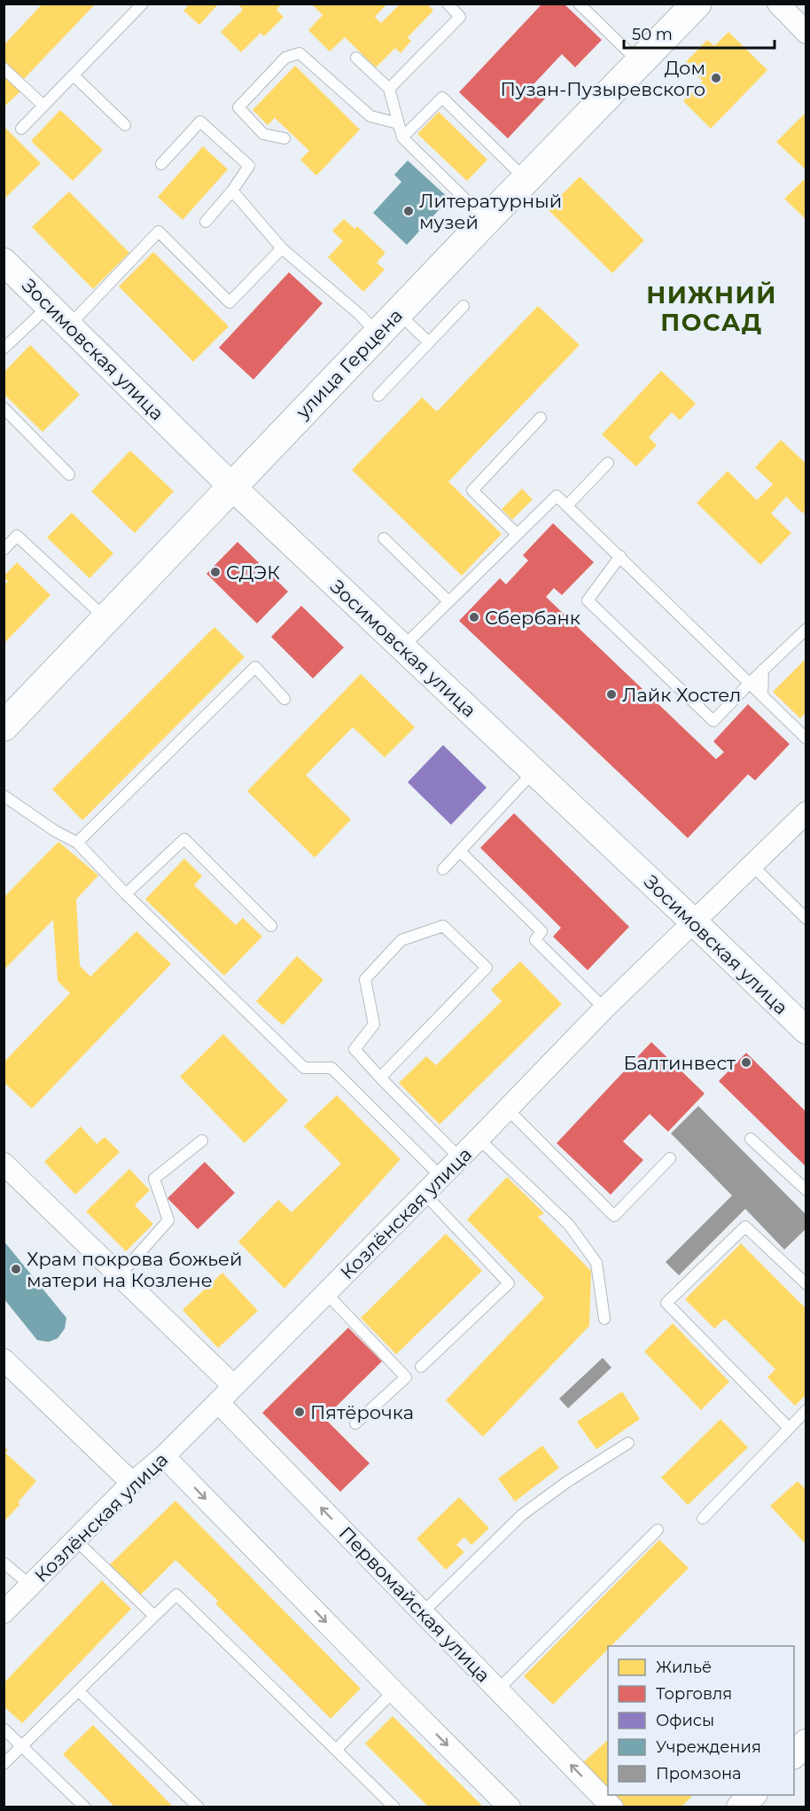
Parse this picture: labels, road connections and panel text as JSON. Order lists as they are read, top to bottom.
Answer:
{
  "streets": {
    "main road": ["улица Герцена"],
    "street": ["Зосимовская улица", "Козлёнская улица", "Первомайская улица"]
  },
  "crossings": [
    ["Зосимовская улица", "улица Герцена"],
    ["Зосимовская улица", "Козлёнская улица"],
    ["Козлёнская улица", "Первомайская улица"]
  ],
  "districts": ["НИЖНИЙ ПОСАД"],
  "places": [
    "Дом Пузан-Пузыревского",
    "Литературный музей",
    "СДЭК",
    "Сбербанк",
    "Лайк Хостел",
    "Балтинвест",
    "Храм покрова божьей матери на Козлене",
    "Пятёрочка"
  ],
  "legend": [
    "Жильё",
    "Торговля",
    "Офисы",
    "Учреждения",
    "Промзона"
  ],
  "scale_bar": "50 m"
}
